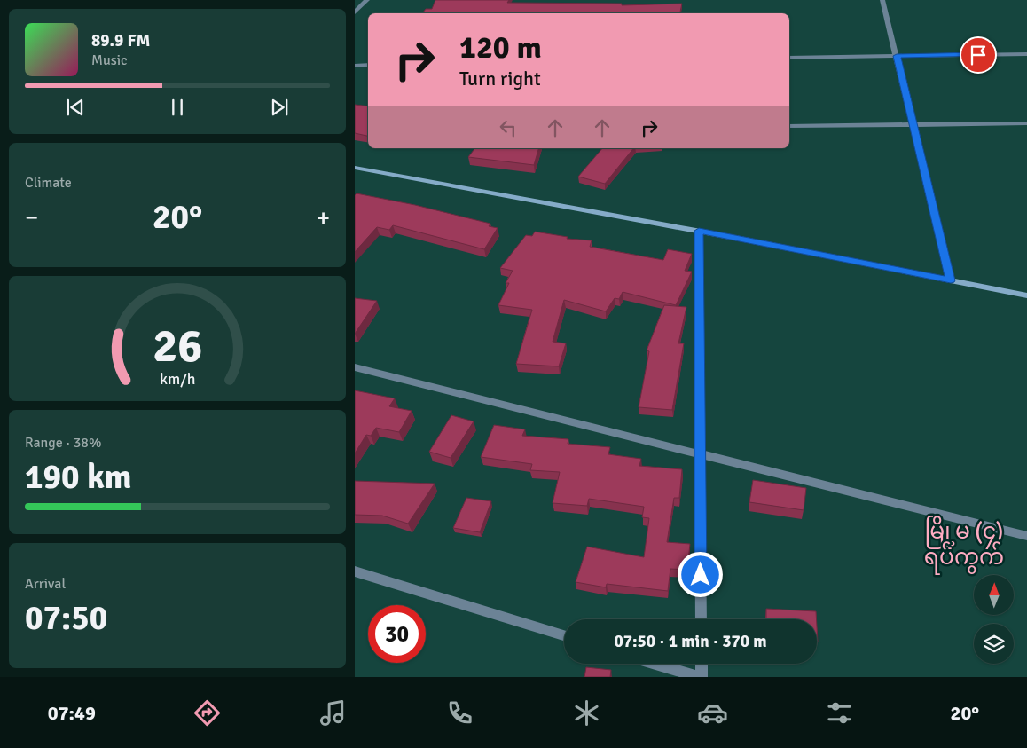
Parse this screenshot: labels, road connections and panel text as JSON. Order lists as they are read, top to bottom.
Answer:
{
  "districts": ["မြို့မ (၄) ရပ်ကွက်"],
  "north": "top",
  "page": {
    "turn": ["120 m", "Turn right"],
    "song": ["89.9 FM", "Music"],
    "tile": [
      "Climate",
      ["Range · 38%", "190 km"],
      ["Arrival", "07:50"]
    ],
    "heat": ["−", "20°", "+"],
    "limit": "30",
    "trip": "07:50 · 1 min · 370 m",
    "tabs": ["07:49", "20°"],
    "gauge": ["26", "km/h"]
  }
}
